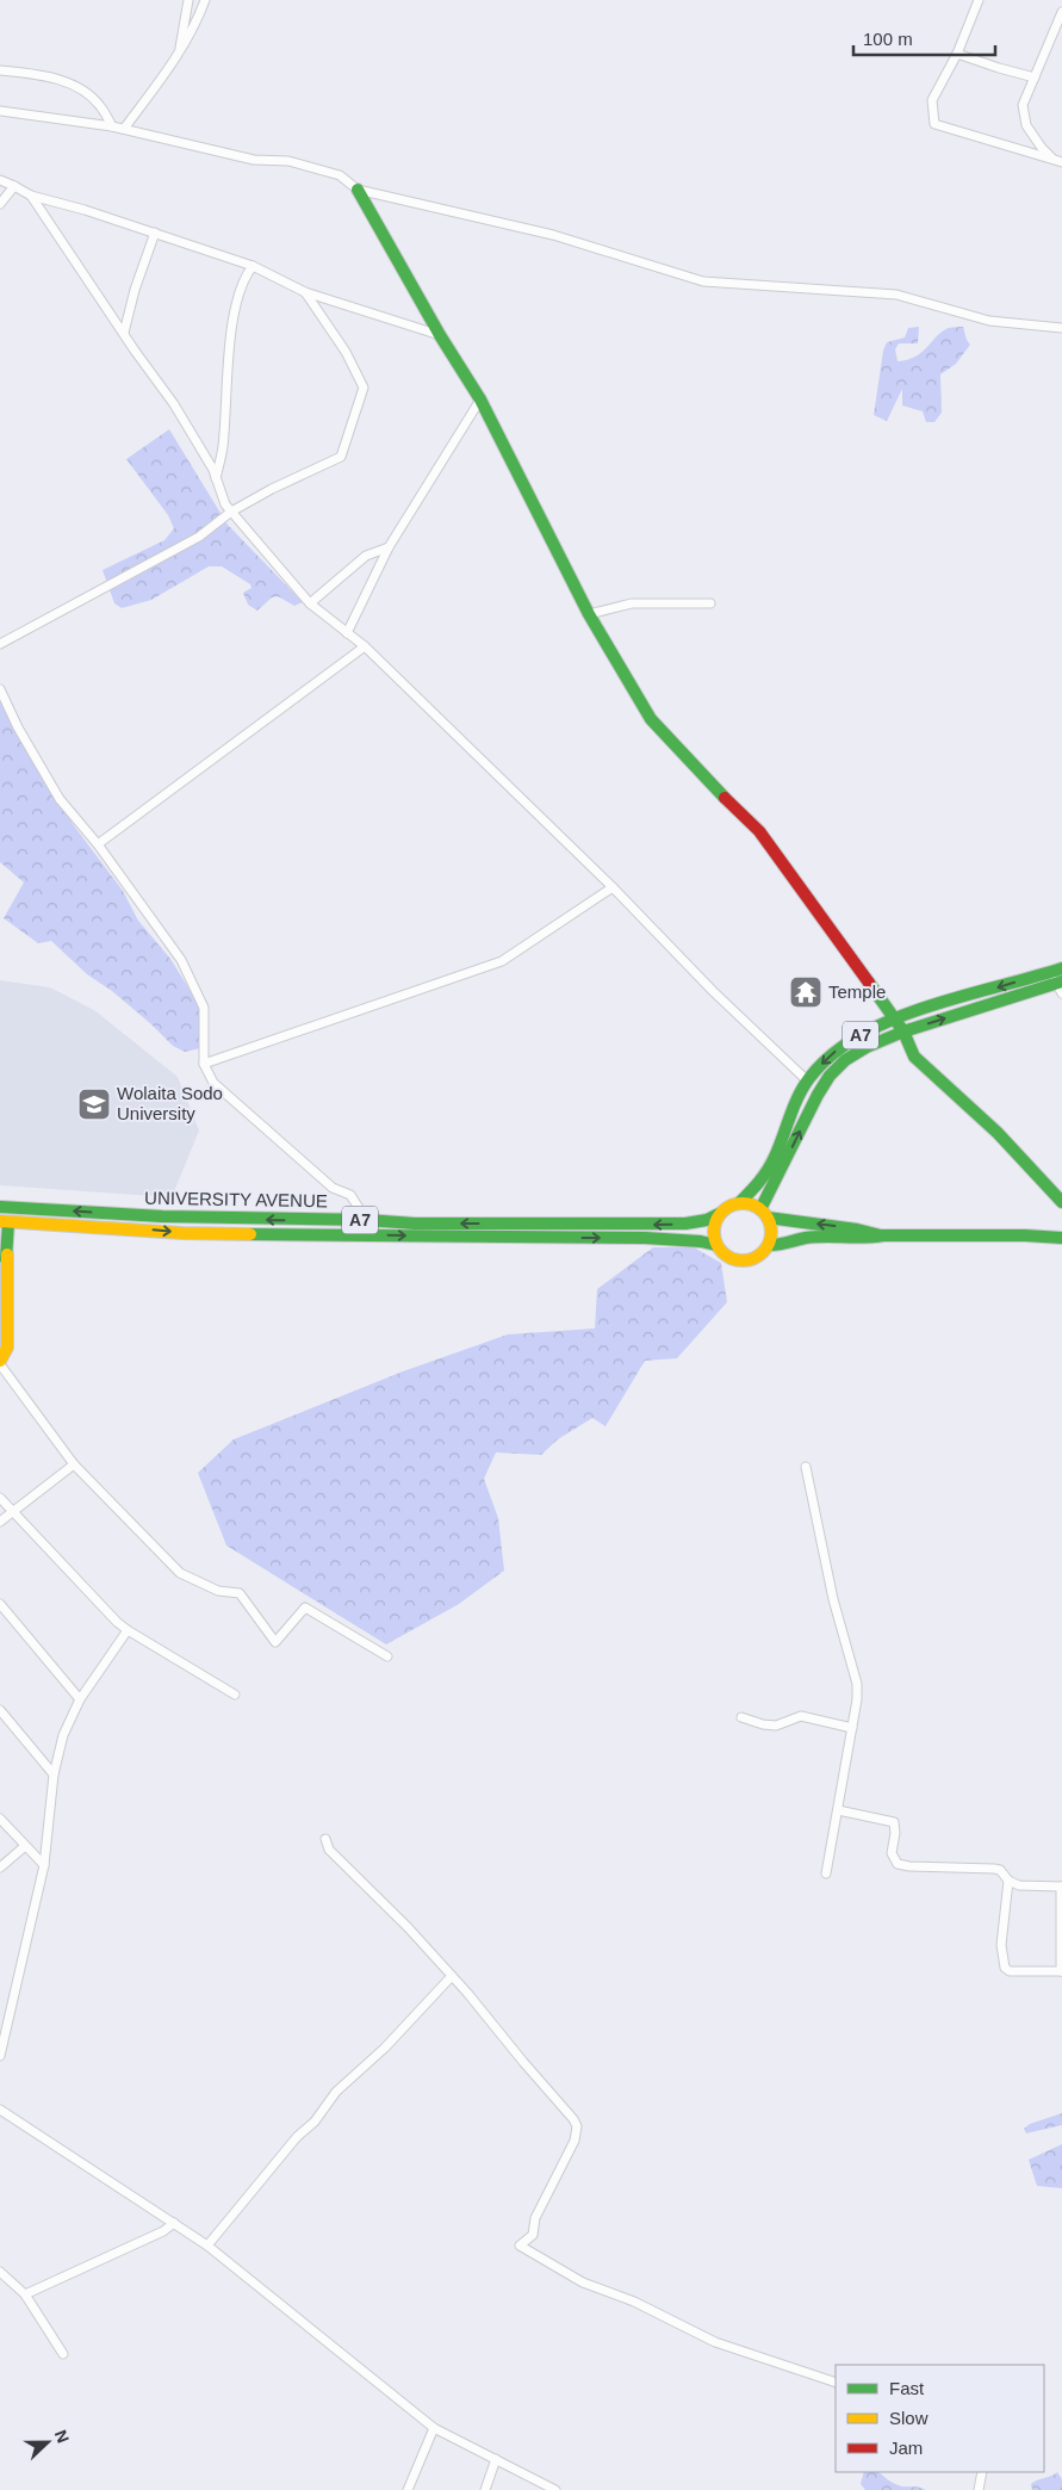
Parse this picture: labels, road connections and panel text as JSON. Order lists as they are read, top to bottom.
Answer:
{
  "streets": {
    "main road": ["A7", "UNIVERSITY AVENUE"]
  },
  "crossings": [
    ["A7", "UNIVERSITY AVENUE"]
  ],
  "places": {
    "temple": ["Temple"],
    "school or university": ["Wolaita Sodo University"]
  },
  "legend": ["Fast", "Slow", "Jam"],
  "scale_bar": "100 m",
  "north": "right"
}
